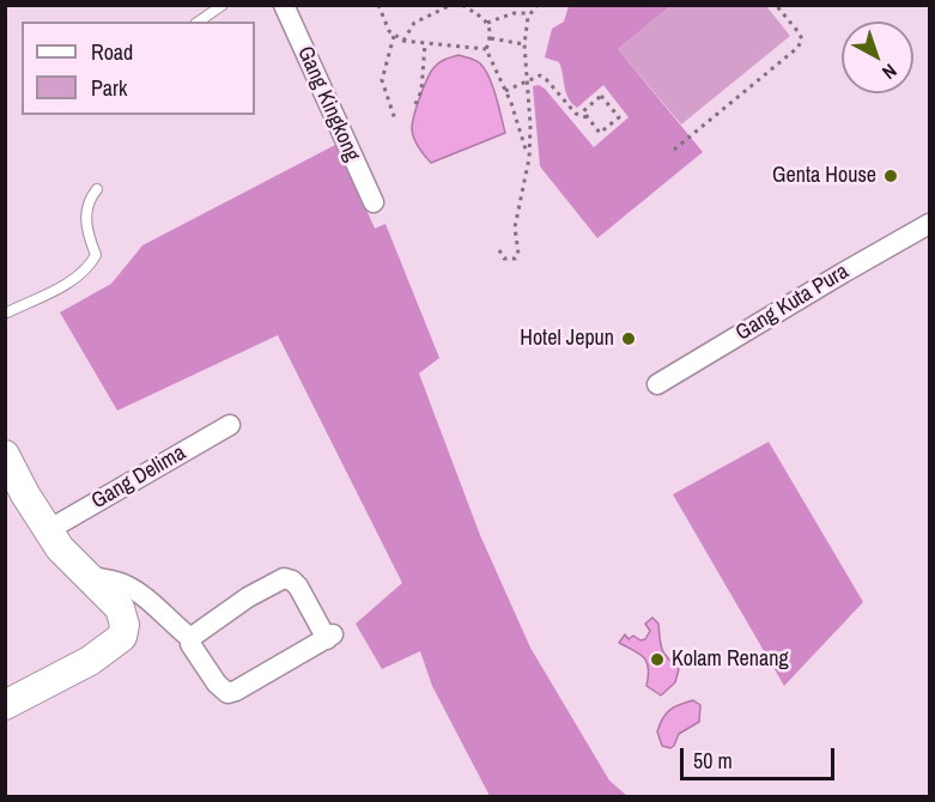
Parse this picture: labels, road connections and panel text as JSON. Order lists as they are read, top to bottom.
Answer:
{
  "streets": {
    "street": ["Gang Kingkong", "Gang Kuta Pura", "Gang Delima"]
  },
  "places": ["Genta House", "Hotel Jepun", "Kolam Renang"],
  "legend": ["Road", "Park"],
  "scale_bar": "50 m",
  "north": "bottom right"
}
